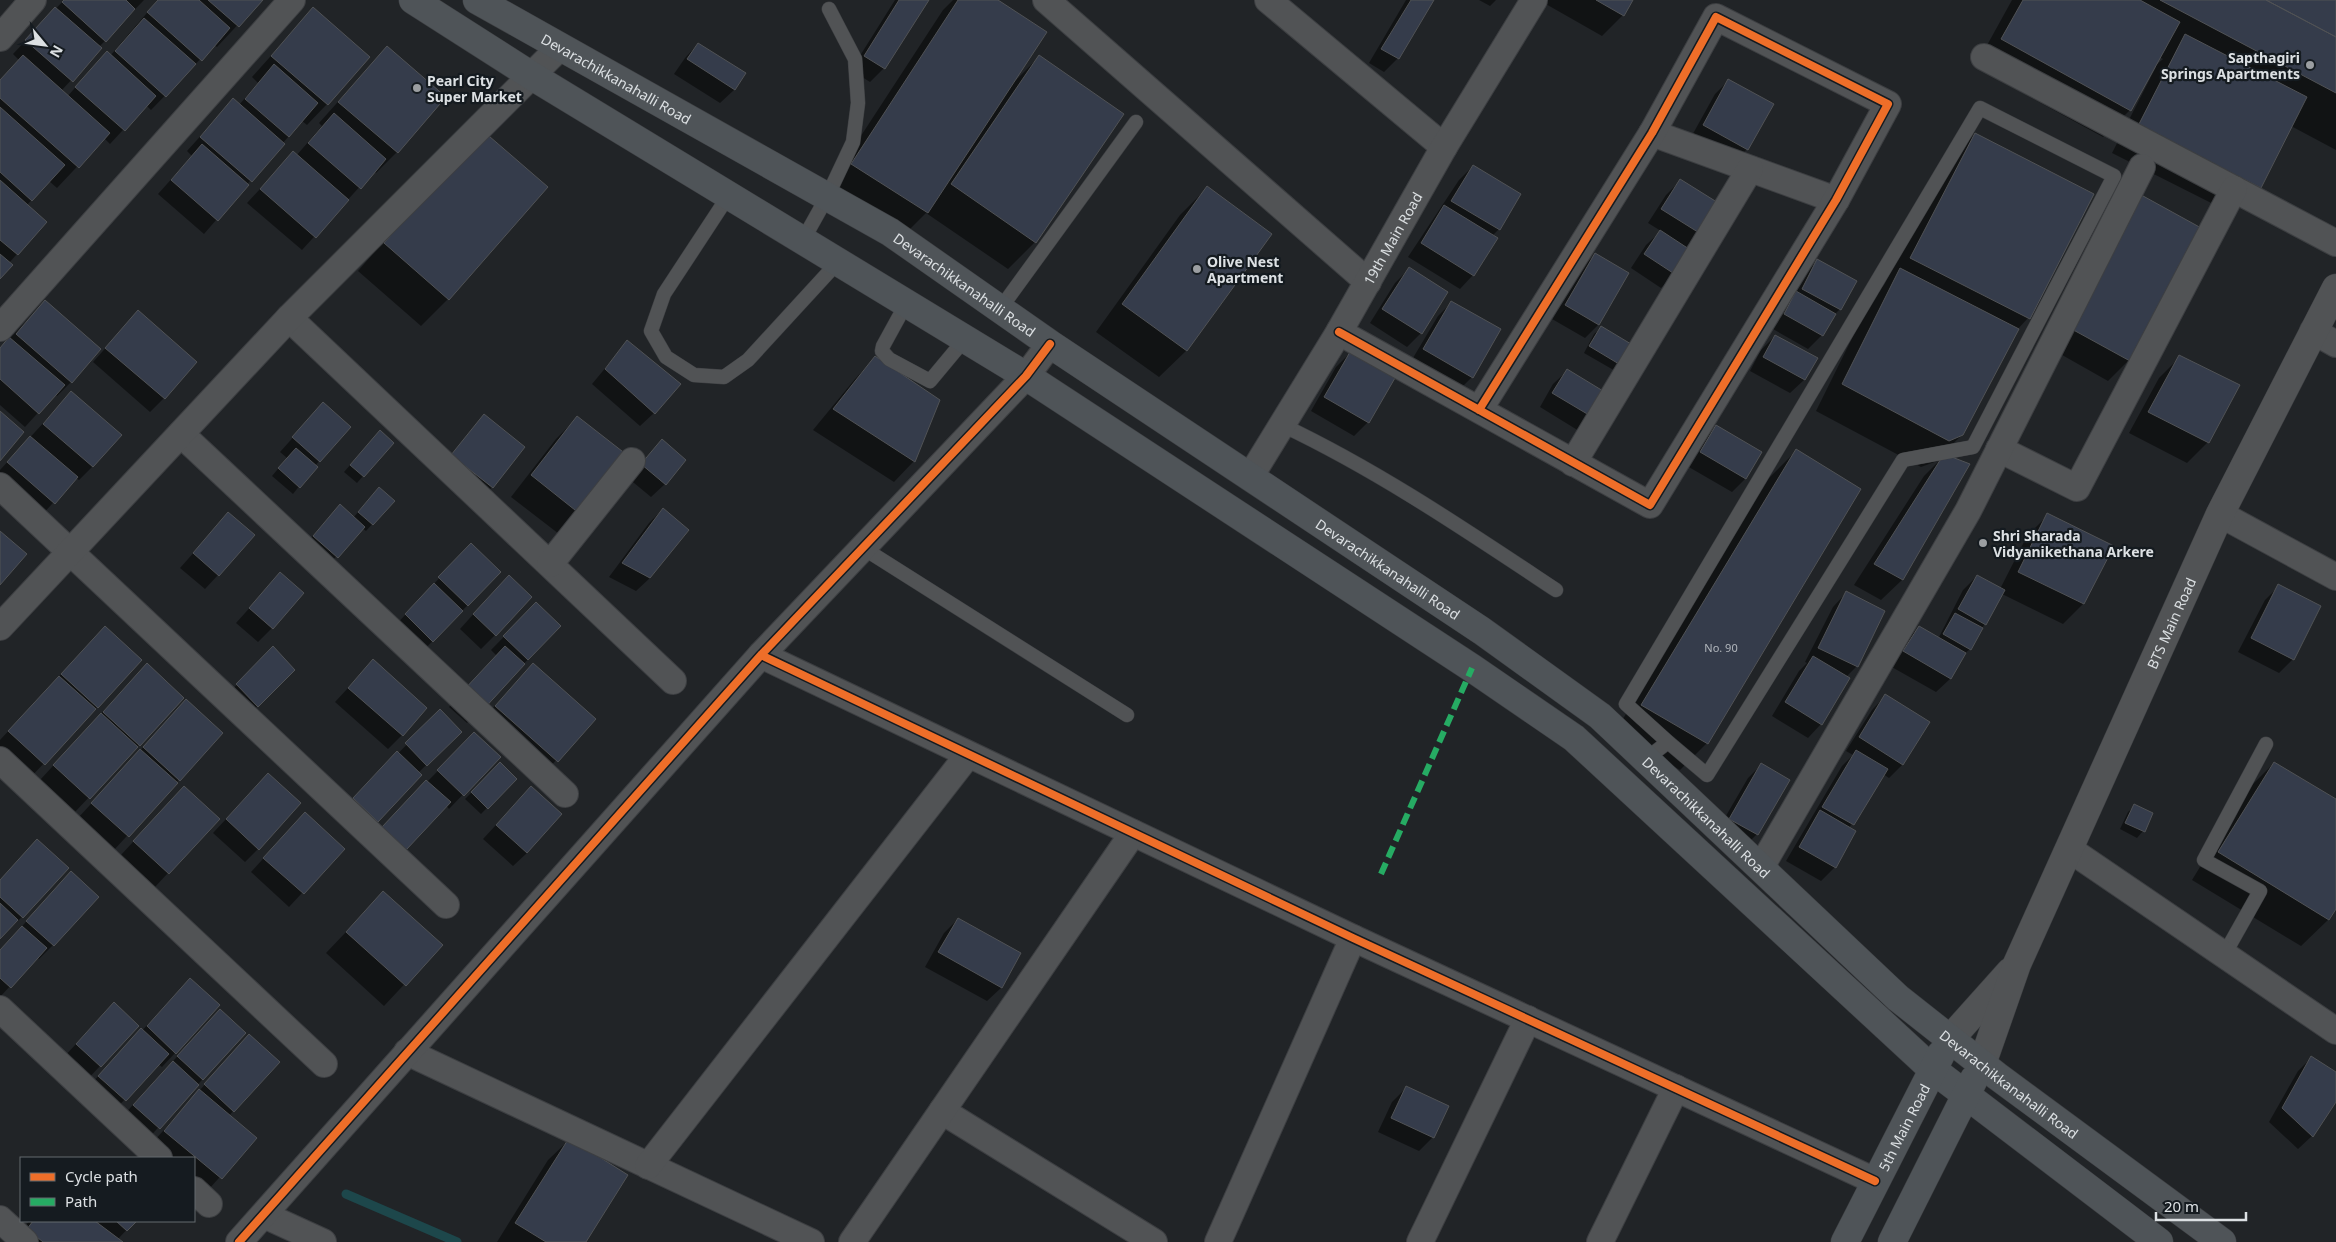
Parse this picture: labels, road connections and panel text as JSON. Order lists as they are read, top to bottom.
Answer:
{
  "streets": {
    "main road": ["Devarachikkanahalli Road", "5th Main Road"],
    "street": ["19th Main Road", "BTS Main Road"]
  },
  "crossings": [
    ["Devarachikkanahalli Road", "19th Main Road"],
    ["Devarachikkanahalli Road", "BTS Main Road"],
    ["Devarachikkanahalli Road", "5th Main Road"],
    ["BTS Main Road", "5th Main Road"]
  ],
  "places": [
    "Sapthagiri Springs Apartments",
    "Pearl City Super Market",
    "Olive Nest Apartment",
    "Shri Sharada Vidyanikethana Arkere"
  ],
  "house_numbers": ["No. 90"],
  "legend": ["Cycle path", "Path"],
  "scale_bar": "20 m",
  "north": "bottom right"
}
